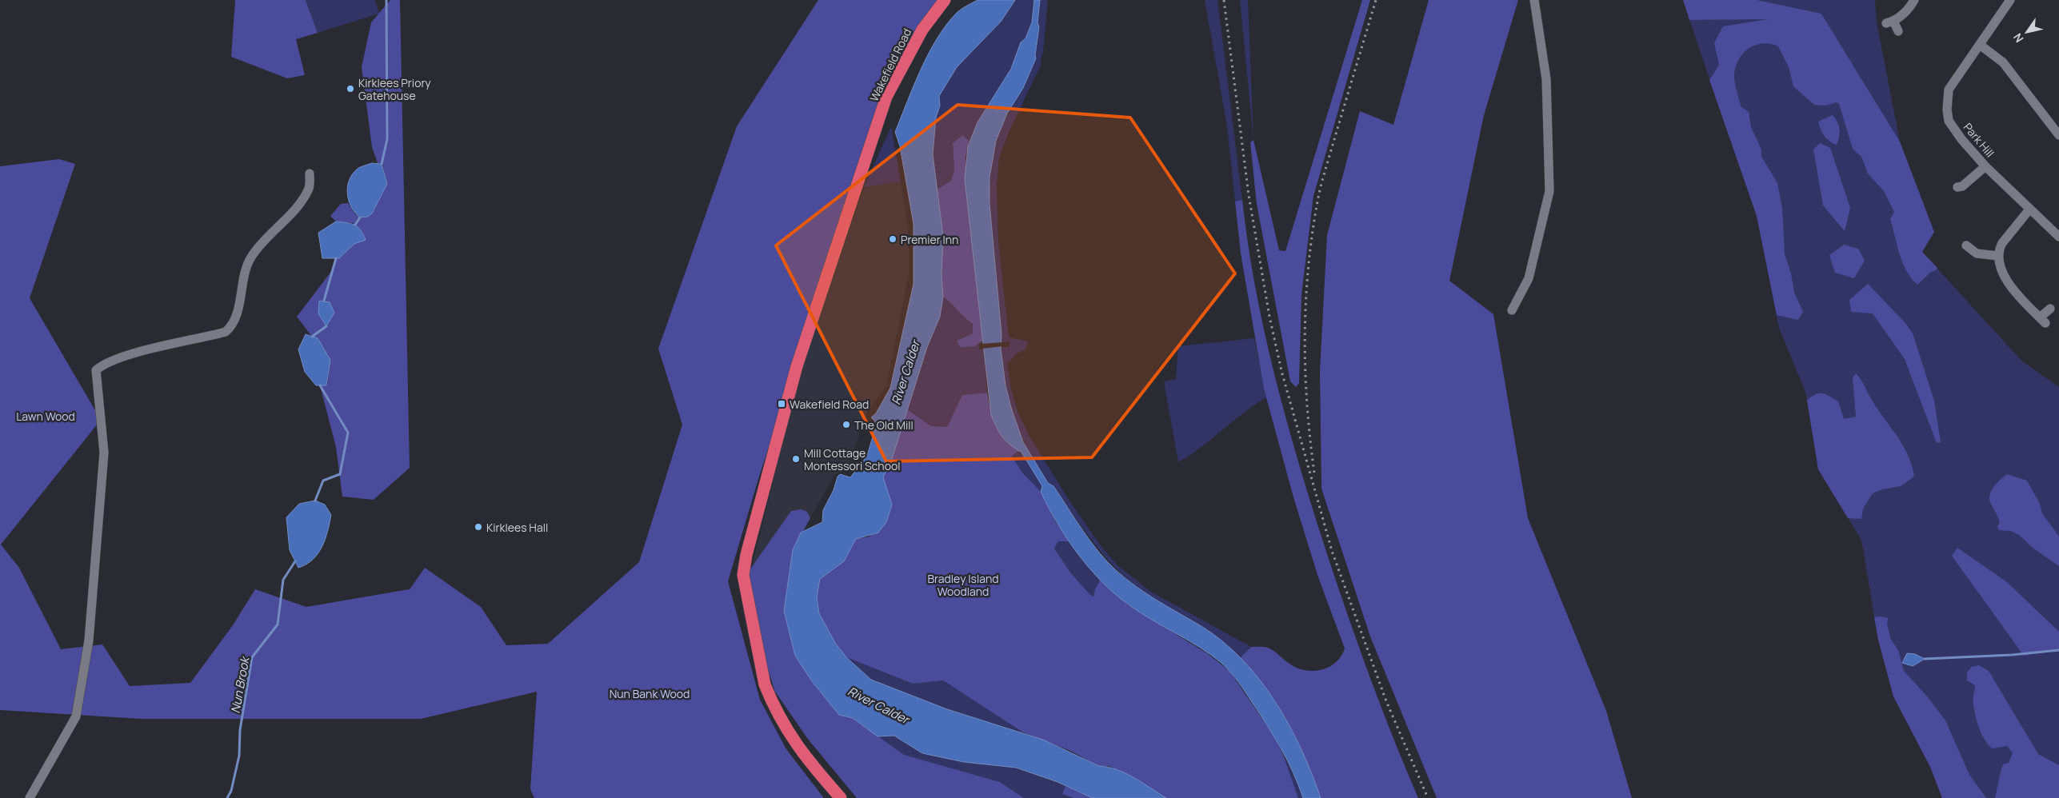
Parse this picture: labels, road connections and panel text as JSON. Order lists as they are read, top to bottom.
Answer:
{
  "streets": {
    "highway": ["Wakefield Road"],
    "street": ["Park Hill"]
  },
  "water": ["River Calder", "Nun Brook"],
  "parks": ["Lawn Wood", "Bradley Island Woodland", "Nun Bank Wood"],
  "places": {
    "other": [
      "Kirklees Priory Gatehouse",
      "Premier Inn",
      "The Old Mill",
      "Mill Cottage Montessori School",
      "Kirklees Hall"
    ],
    "transit": ["Wakefield Road"]
  },
  "north": "bottom left"
}
